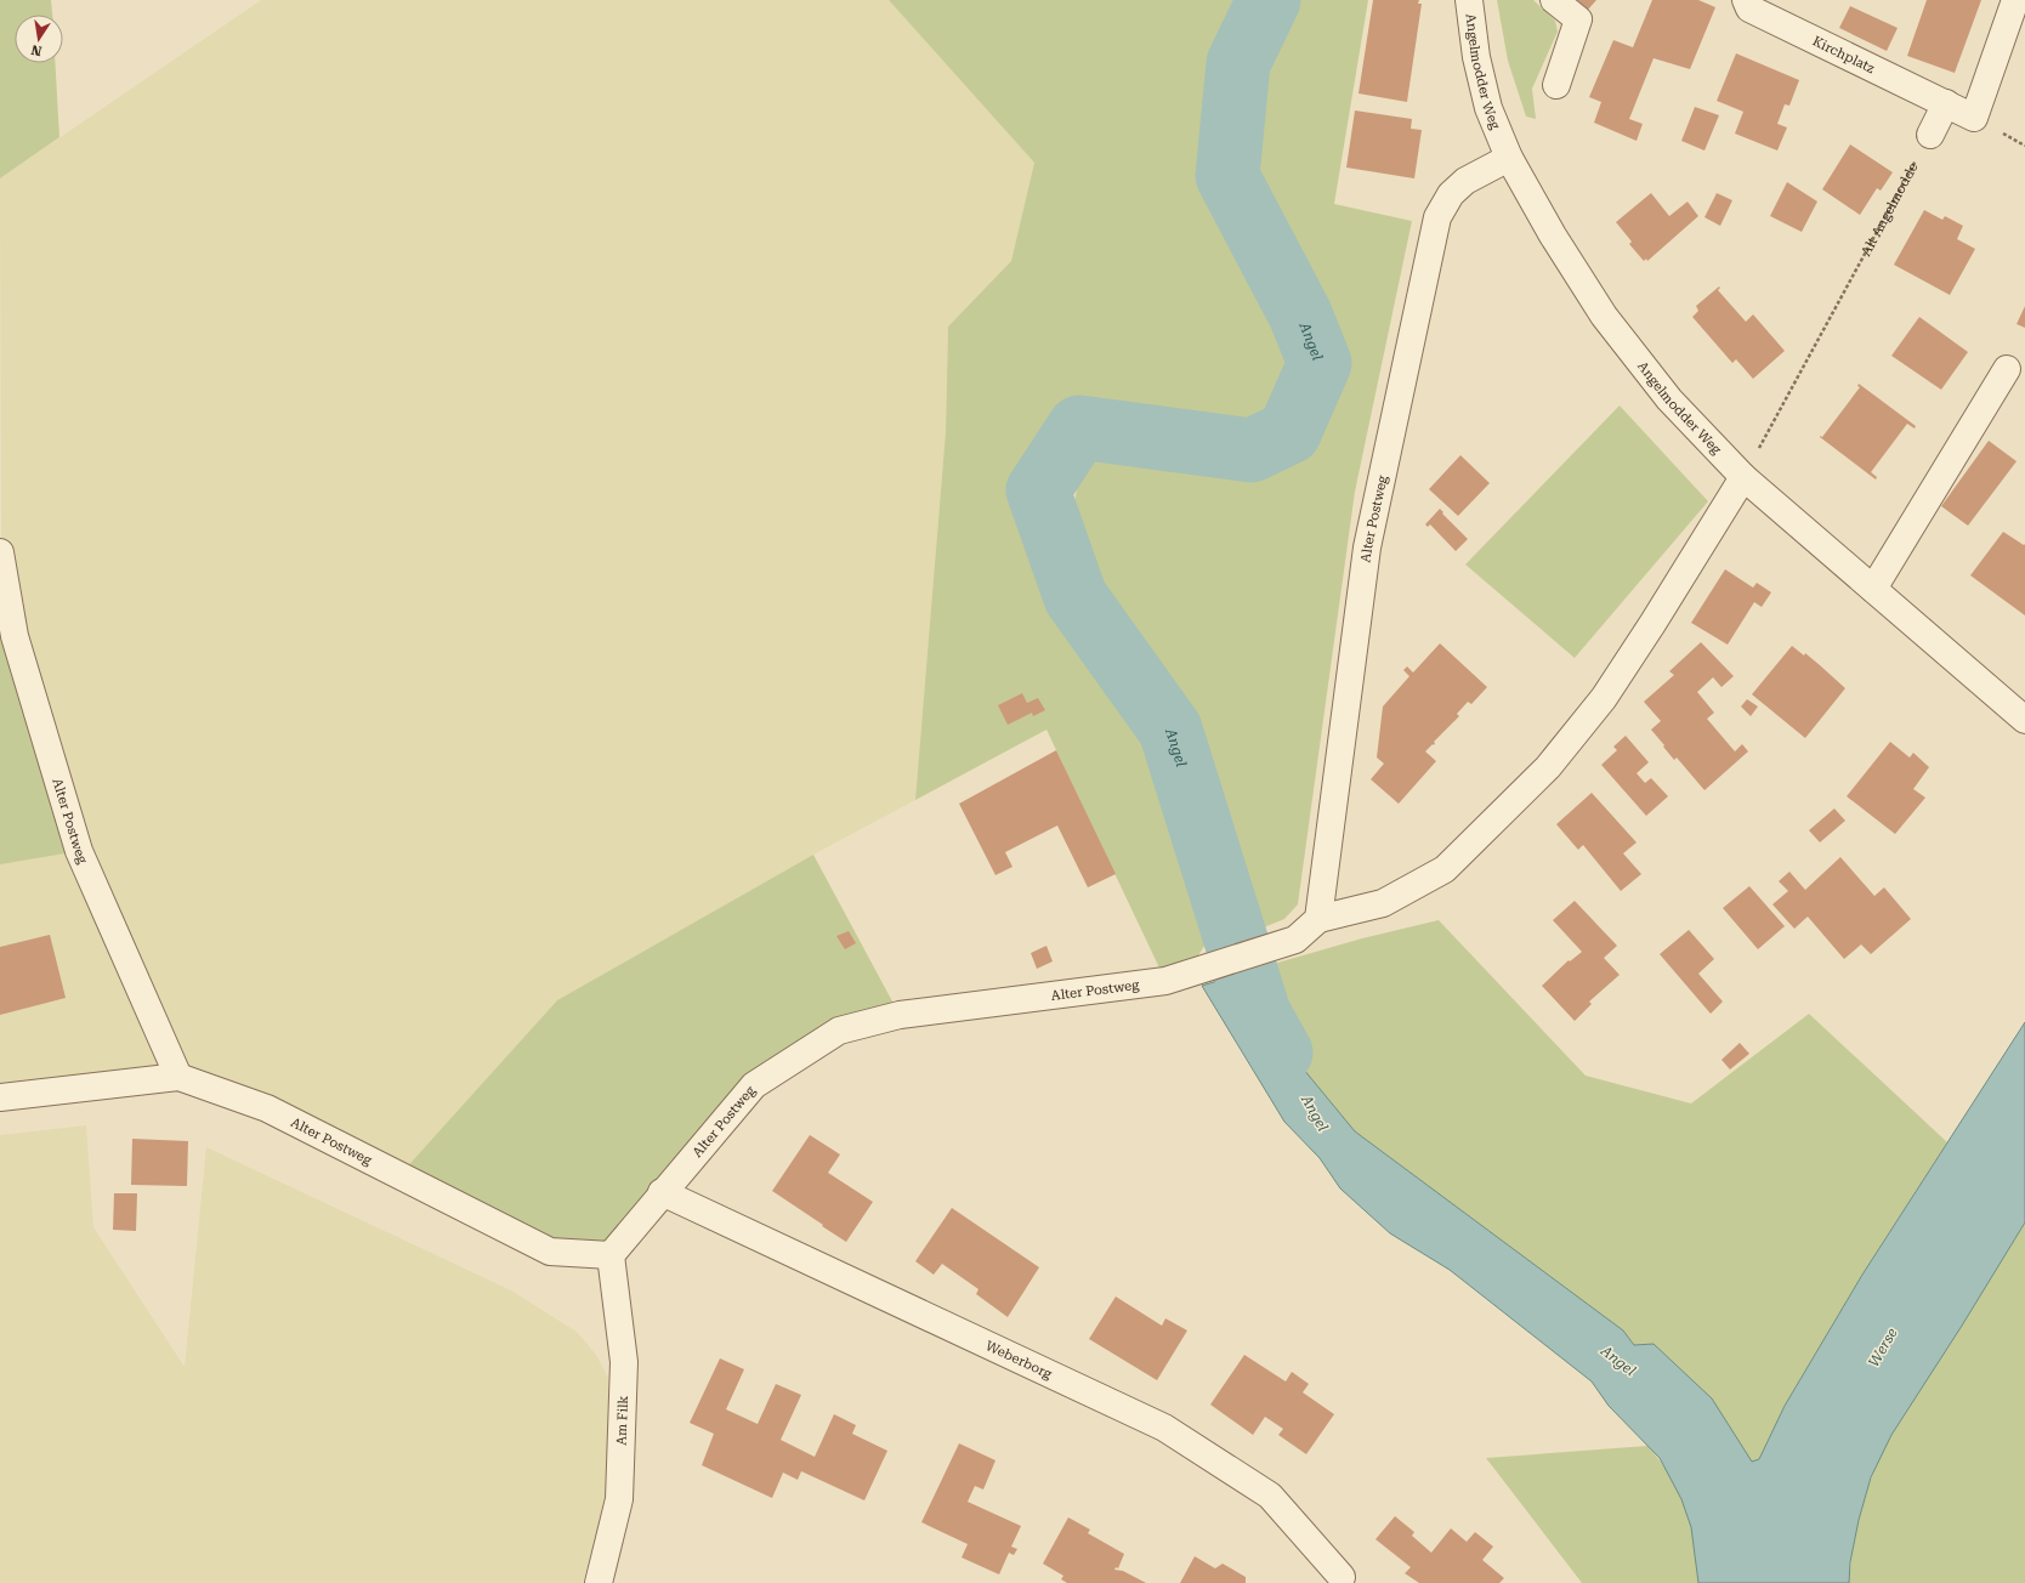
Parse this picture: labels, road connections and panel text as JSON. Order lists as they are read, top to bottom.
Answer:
{
  "streets": {
    "street": [
      "Kirchplatz",
      "Angelmodder Weg",
      "Alter Postweg",
      "Weberborg",
      "Am Filk"
    ],
    "path": ["Alt Angelmodde"]
  },
  "crossings": [
    ["Angelmodder Weg", "Alter Postweg"],
    ["Alter Postweg", "Weberborg"],
    ["Alter Postweg", "Am Filk"]
  ],
  "water": ["Angel", "Werse"],
  "north": "bottom"
}
